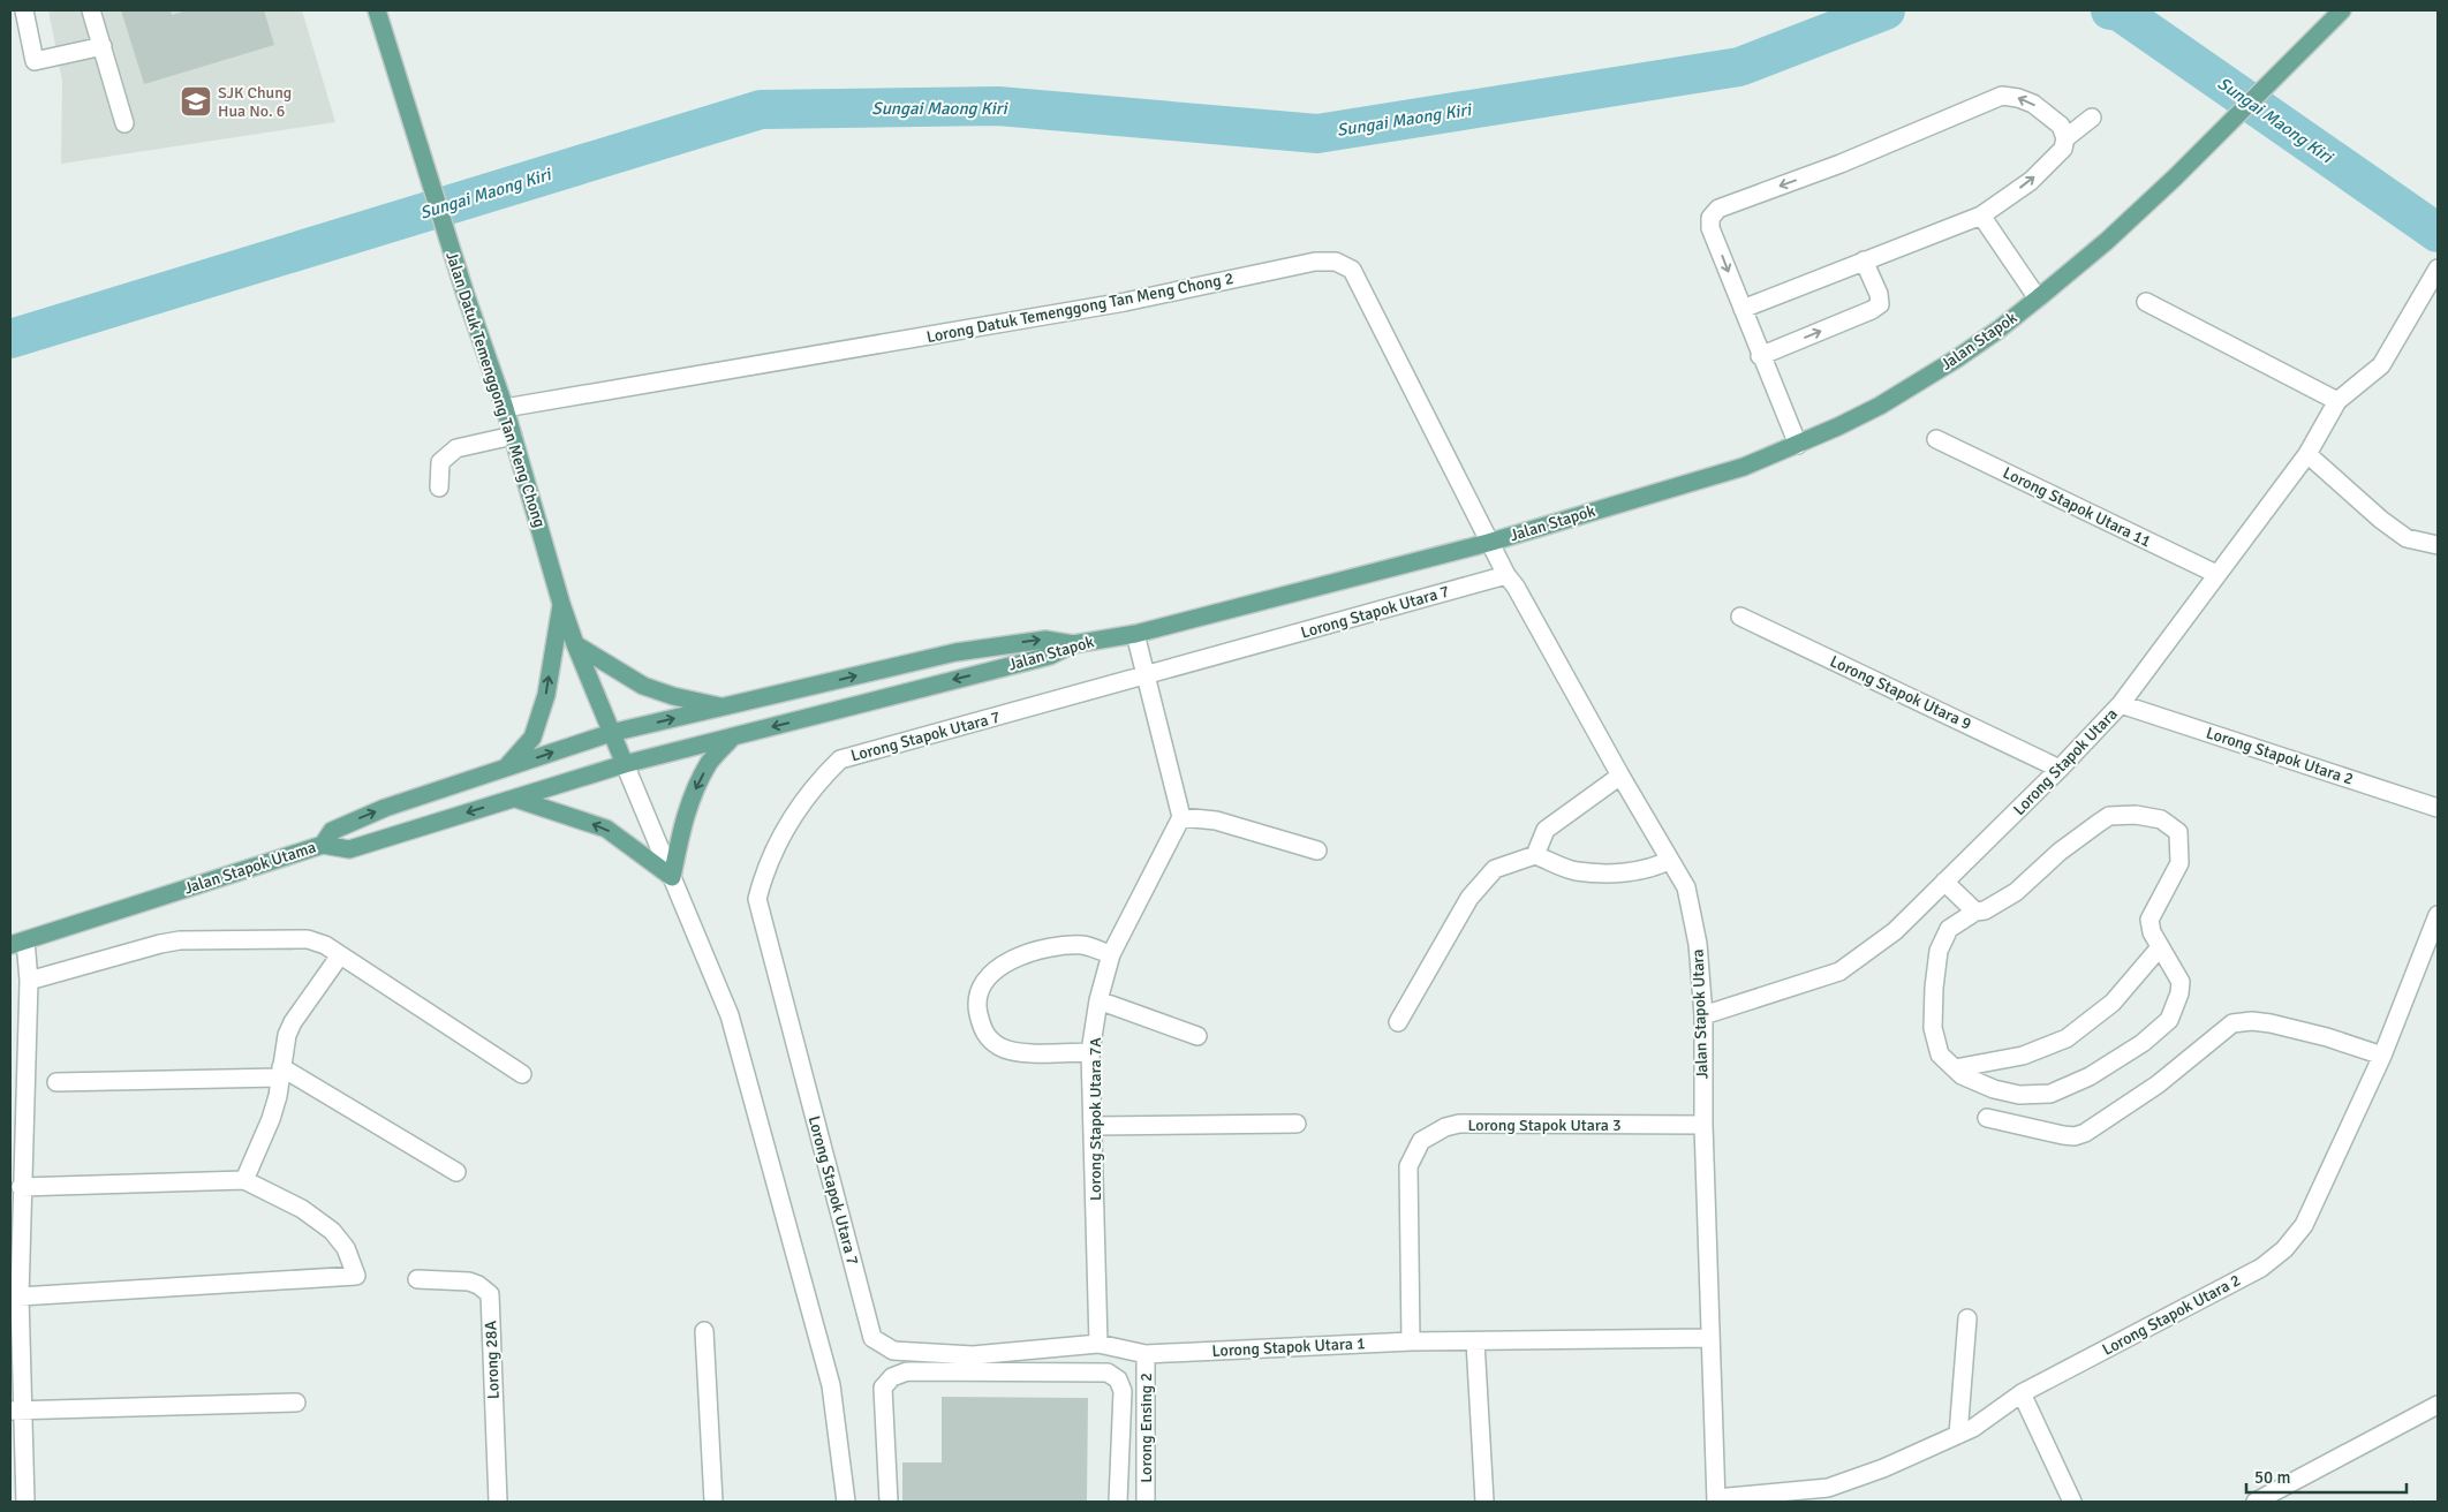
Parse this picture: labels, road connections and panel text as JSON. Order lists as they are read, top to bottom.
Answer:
{
  "streets": {
    "main road": ["Jalan Stapok", "Jalan Datuk Temenggong Tan Meng Chong", "Jalan Stapok Utama"],
    "street": [
      "Lorong Datuk Temenggong Tan Meng Chong 2",
      "Lorong Stapok Utara 11",
      "Lorong Stapok Utara 7",
      "Lorong Stapok Utara 9",
      "Lorong Stapok Utara 2",
      "Lorong Stapok Utara",
      "Jalan Stapok Utara",
      "Lorong Stapok Utara 7A",
      "Lorong Stapok Utara 3",
      "Lorong Stapok Utara 1",
      "Lorong 28A",
      "Lorong Ensing 2"
    ]
  },
  "crossings": [
    ["Lorong Datuk Temenggong Tan Meng Chong 2", "Jalan Stapok"],
    ["Lorong Datuk Temenggong Tan Meng Chong 2", "Jalan Datuk Temenggong Tan Meng Chong"],
    ["Lorong Datuk Temenggong Tan Meng Chong 2", "Lorong Stapok Utara 7"],
    ["Lorong Datuk Temenggong Tan Meng Chong 2", "Jalan Stapok Utara"],
    ["Jalan Stapok", "Jalan Datuk Temenggong Tan Meng Chong"],
    ["Jalan Stapok", "Jalan Stapok Utama"],
    ["Jalan Datuk Temenggong Tan Meng Chong", "Jalan Stapok Utama"],
    ["Lorong Stapok Utara 11", "Lorong Stapok Utara"],
    ["Lorong Stapok Utara 7", "Jalan Stapok Utara"],
    ["Lorong Stapok Utara 7", "Lorong Stapok Utara 1"],
    ["Lorong Stapok Utara 9", "Lorong Stapok Utara"],
    ["Lorong Stapok Utara 2", "Lorong Stapok Utara"],
    ["Lorong Stapok Utara 2", "Jalan Stapok Utara"],
    ["Lorong Stapok Utara", "Jalan Stapok Utara"],
    ["Jalan Stapok Utara", "Lorong Stapok Utara 3"],
    ["Jalan Stapok Utara", "Lorong Stapok Utara 1"],
    ["Lorong Stapok Utara 7A", "Lorong Stapok Utara 1"],
    ["Lorong Stapok Utara 3", "Lorong Stapok Utara 1"],
    ["Lorong Stapok Utara 1", "Lorong Ensing 2"]
  ],
  "water": ["Sungai Maong Kiri"],
  "places": {
    "school or university": ["SJK Chung Hua No. 6"]
  },
  "scale_bar": "50 m"
}
